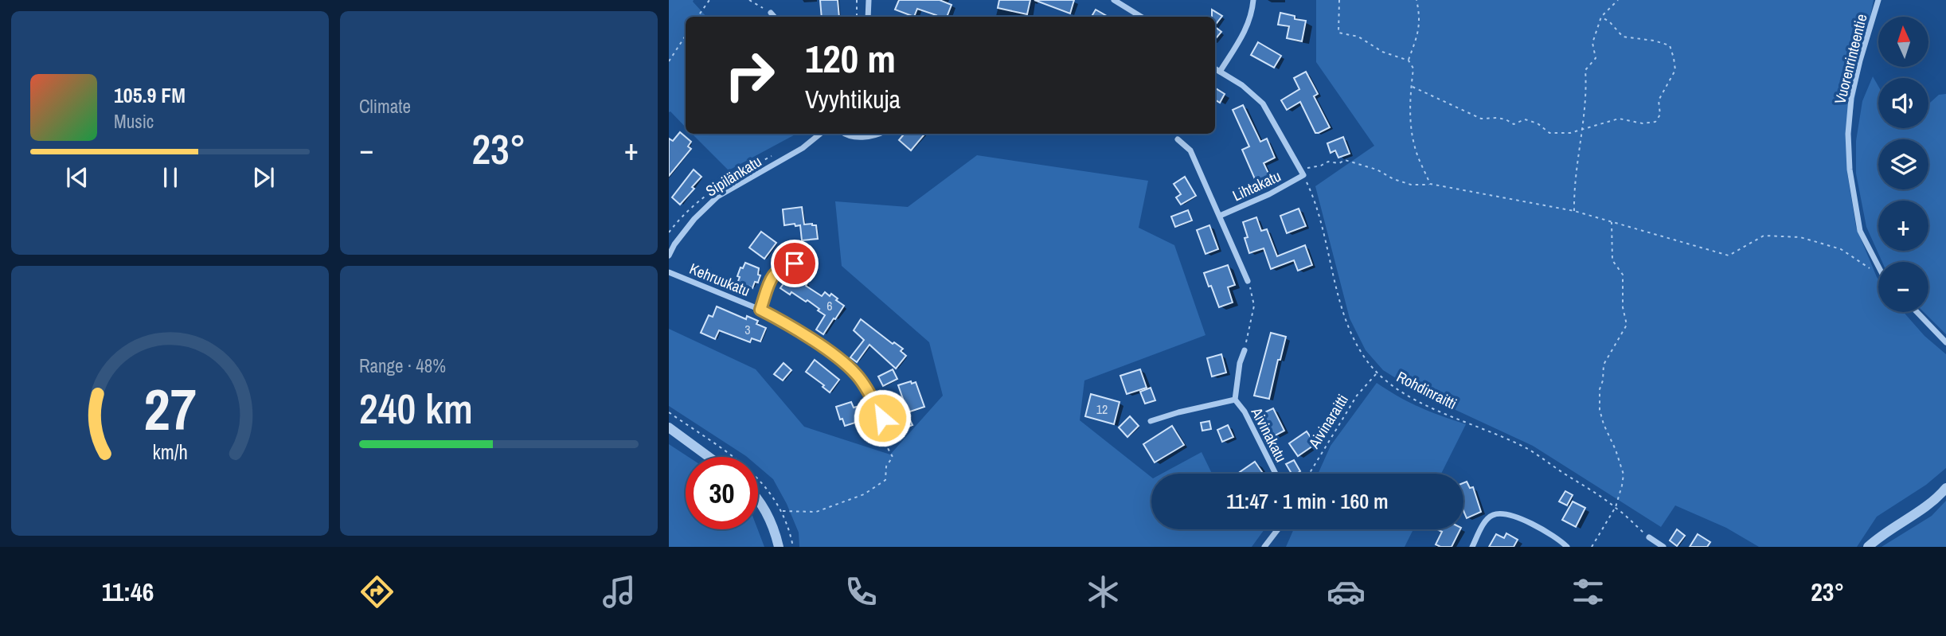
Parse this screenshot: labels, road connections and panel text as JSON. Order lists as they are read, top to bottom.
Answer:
{
  "streets": {
    "street": [
      "Vuorenrinteentie",
      "Sipilänkatu",
      "Lihtakatu",
      "Kehruukatu",
      "Aivinakatu"
    ],
    "path": ["Rohdinraitti", "Aivinaraitti"]
  },
  "crossings": [
    ["Lihtakatu", "Rohdinraitti"],
    ["Rohdinraitti", "Aivinaraitti"]
  ],
  "house_numbers": ["6", "3", "12"],
  "north": "top",
  "page": {
    "tile": [
      "Climate",
      ["Range · 48%", "240 km"]
    ],
    "map_buttons": ["+", "−"],
    "turn": ["120 m", "Vyyhtikuja"],
    "song": ["105.9 FM", "Music"],
    "heat": ["−", "23°", "+"],
    "limit": "30",
    "trip": "11:47 · 1 min · 160 m",
    "tabs": ["11:46", "23°"],
    "gauge": ["27", "km/h"]
  }
}
